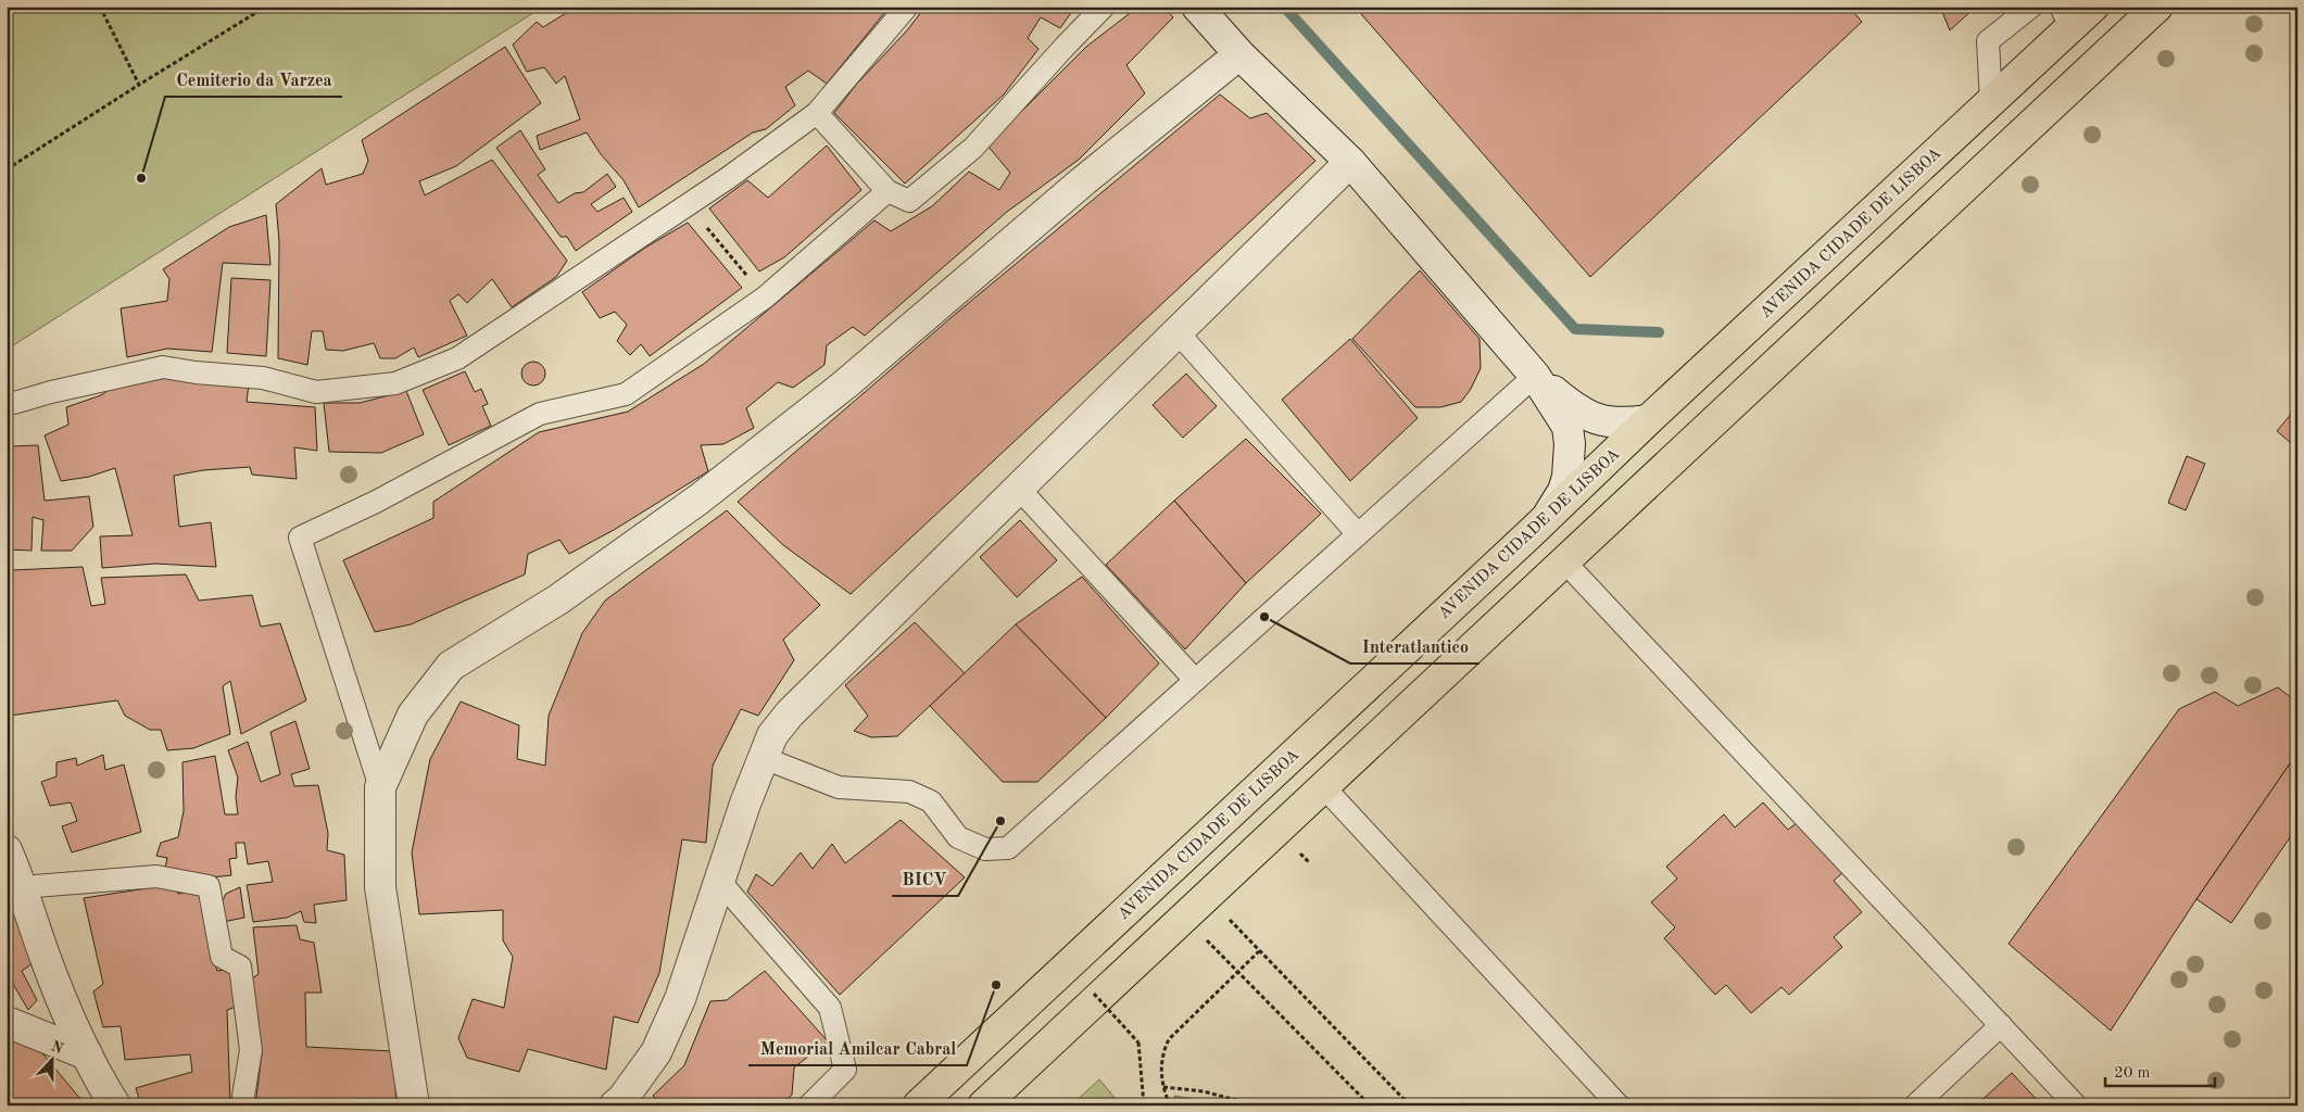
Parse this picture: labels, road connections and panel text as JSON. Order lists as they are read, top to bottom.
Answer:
{
  "streets": {
    "main road": ["AVENIDA CIDADE DE LISBOA"]
  },
  "places": [
    "Cemiterio da Varzea",
    "Interatlantico",
    "BICV",
    "Memorial Amilcar Cabral"
  ],
  "scale_bar": "20 m",
  "north": "top"
}
